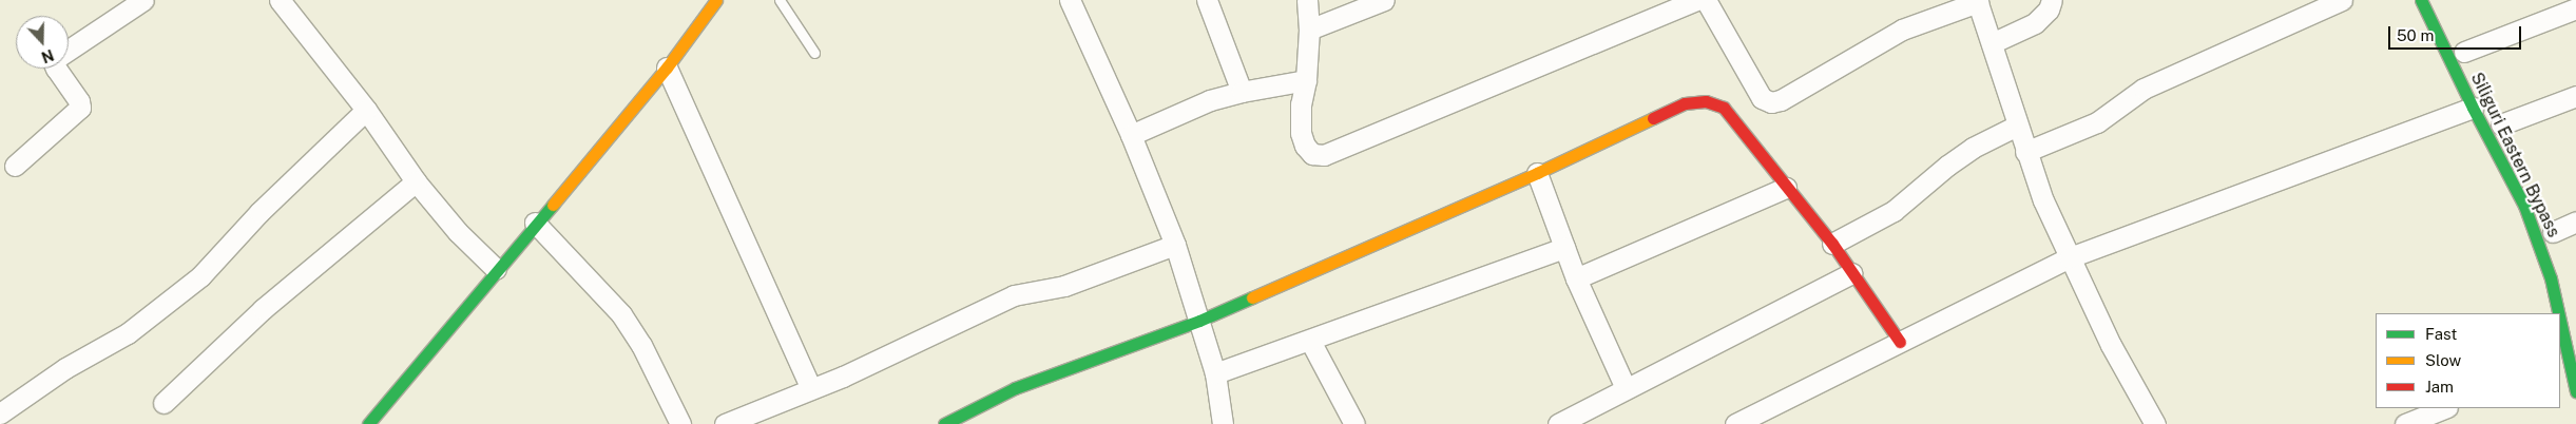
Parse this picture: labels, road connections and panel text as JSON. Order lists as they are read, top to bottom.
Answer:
{
  "streets": {
    "street": ["Siliguri Eastern Bypass"]
  },
  "legend": ["Fast", "Slow", "Jam"],
  "scale_bar": "50 m",
  "north": "bottom"
}
